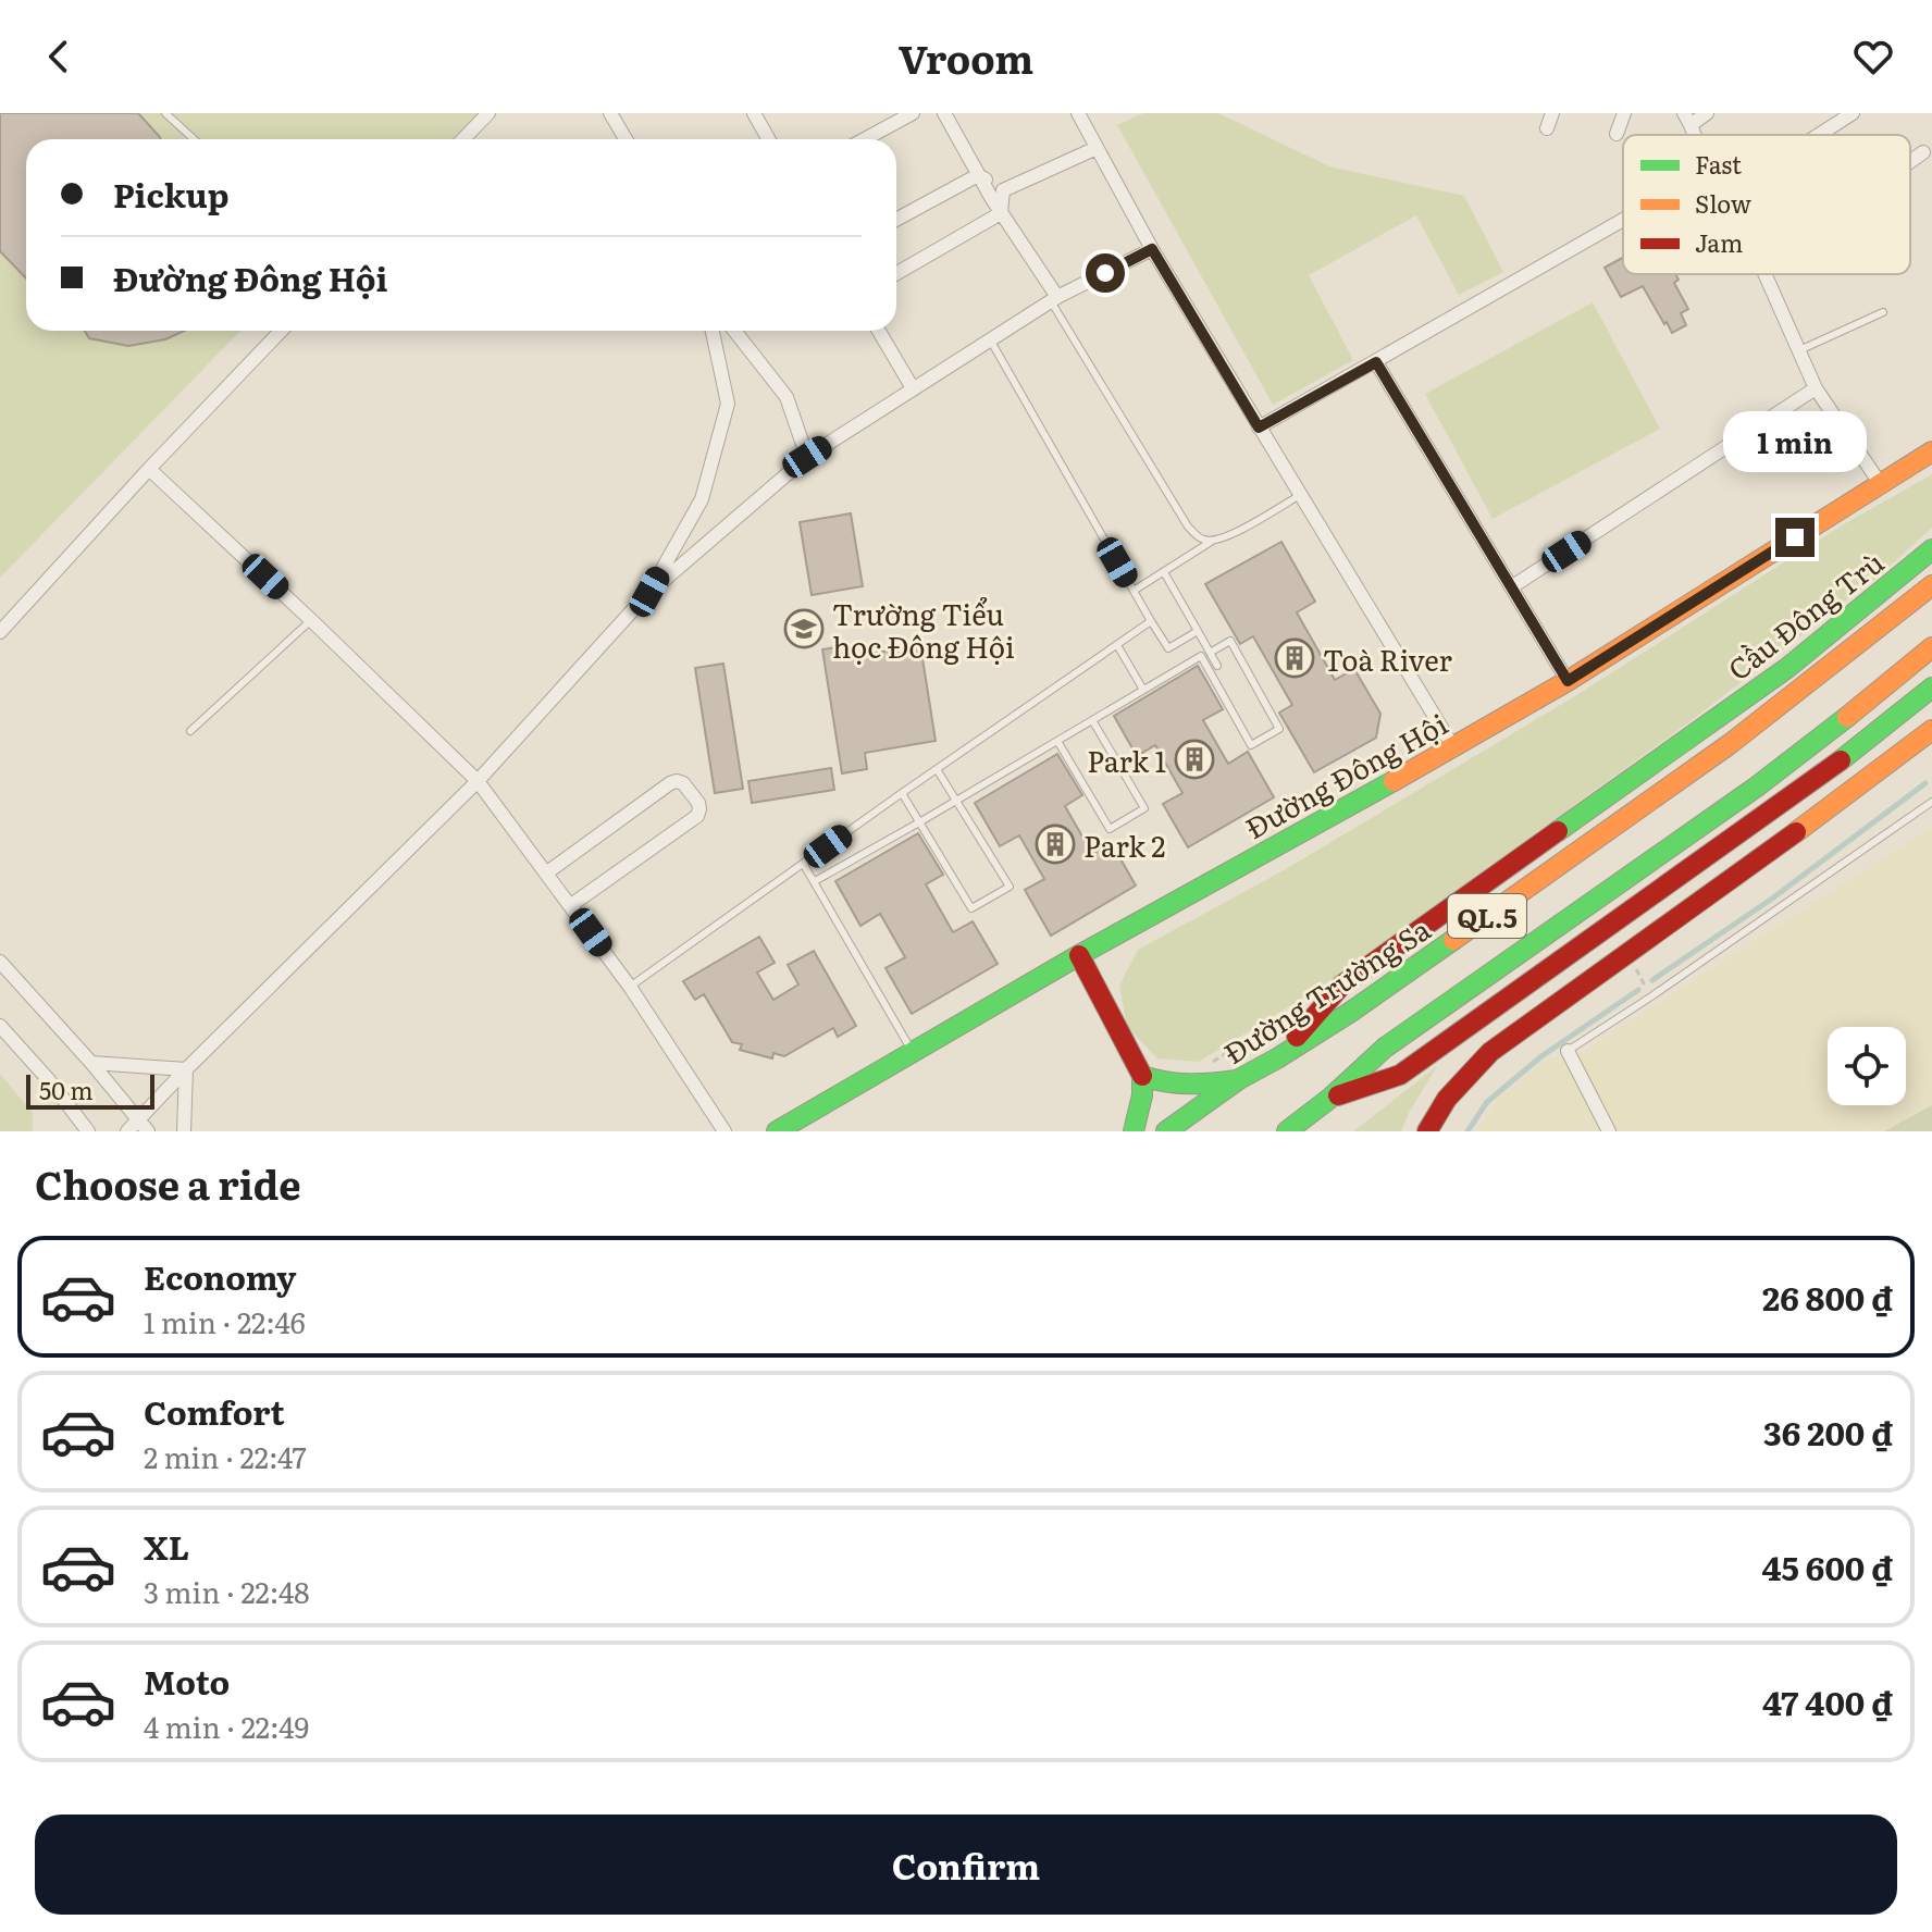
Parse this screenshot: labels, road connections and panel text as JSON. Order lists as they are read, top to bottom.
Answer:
{
  "streets": {
    "main road": [
      "Cầu Đông Trù",
      "Đường Đông Hội",
      "QL.5",
      "Đường Trường Sa"
    ]
  },
  "crossings": [
    ["Cầu Đông Trù", "Đường Trường Sa"]
  ],
  "places": {
    "school or university": ["Trường Tiểu học Đông Hội"],
    "building": ["Toà River", "Park 1", "Park 2"]
  },
  "legend": ["Fast", "Slow", "Jam"],
  "scale_bar": "50 m",
  "page": {
    "header": "Vroom",
    "banner": ["Pickup", "Đường Đông Hội"],
    "bubble": "1 min",
    "scale": "50 m",
    "heading": "Choose a ride",
    "list": [
      {
        "name": "Economy",
        "note": "1 min · 22:46",
        "value": "26 800 ₫"
      },
      {
        "name": "Comfort",
        "note": "2 min · 22:47",
        "value": "36 200 ₫"
      },
      {
        "name": "XL",
        "note": "3 min · 22:48",
        "value": "45 600 ₫"
      },
      {
        "name": "Moto",
        "note": "4 min · 22:49",
        "value": "47 400 ₫"
      }
    ],
    "buttons": "Confirm"
  }
}
